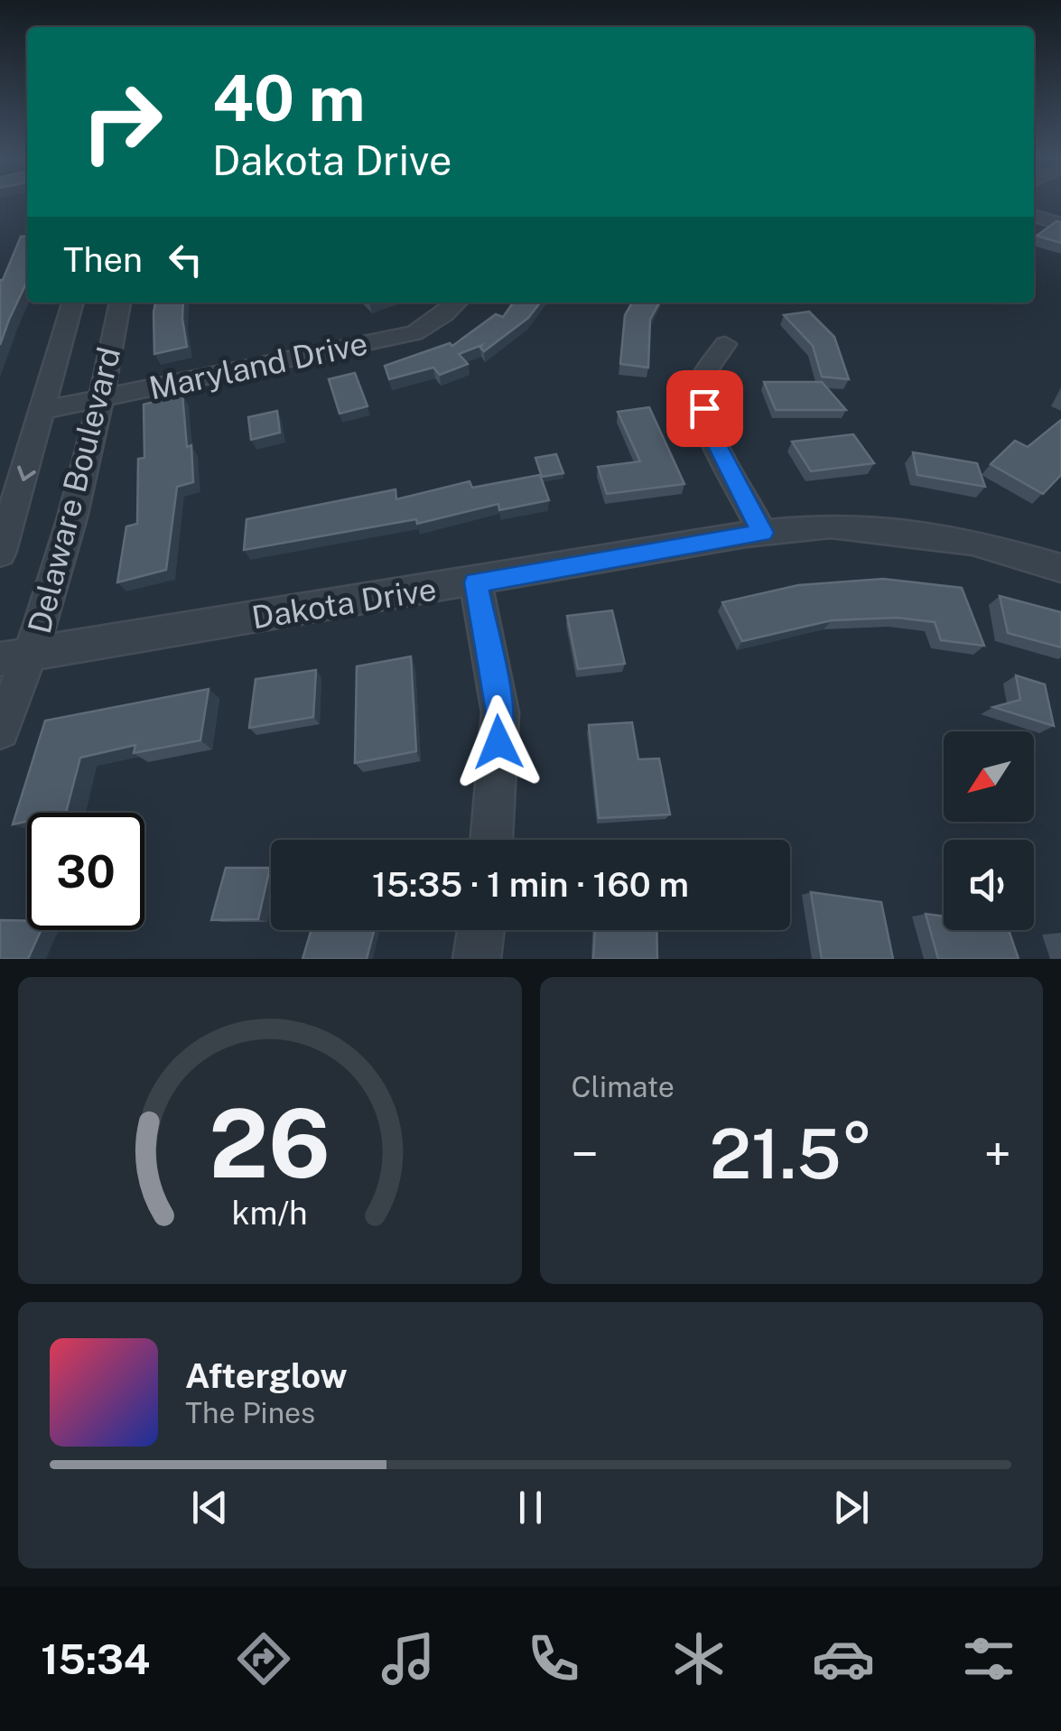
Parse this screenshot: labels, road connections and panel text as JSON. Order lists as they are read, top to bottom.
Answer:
{
  "streets": {
    "street": ["Maryland Drive", "Delaware Boulevard", "Dakota Drive"]
  },
  "crossings": [
    ["Maryland Drive", "Delaware Boulevard"],
    ["Delaware Boulevard", "Dakota Drive"]
  ],
  "north": "bottom left",
  "page": {
    "turn": ["40 m", "Dakota Drive"],
    "then": "Then",
    "limit": "30",
    "trip": "15:35 · 1 min · 160 m",
    "tile": "Climate",
    "heat": ["−", "21.5°", "+"],
    "song": ["Afterglow", "The Pines"],
    "tabs": "15:34",
    "gauge": ["26", "km/h"]
  }
}
